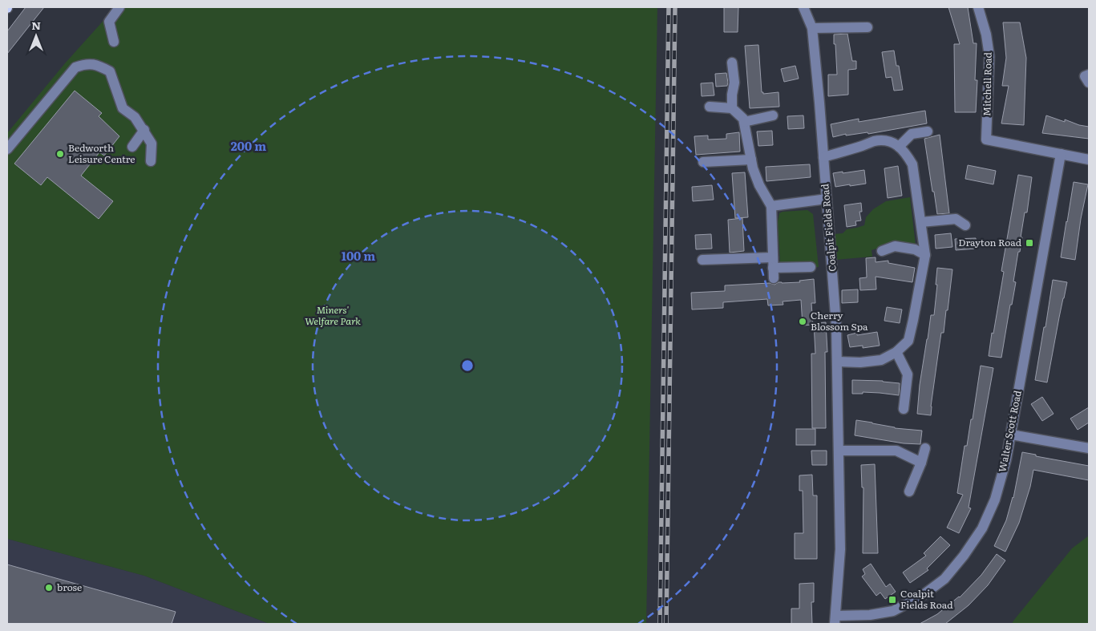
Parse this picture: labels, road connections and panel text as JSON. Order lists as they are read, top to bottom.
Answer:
{
  "streets": {
    "street": ["Mitchell Road", "Coalpit Fields Road", "Walter Scott Road"]
  },
  "crossings": [
    ["Mitchell Road", "Walter Scott Road"],
    ["Coalpit Fields Road", "Walter Scott Road"]
  ],
  "parks": ["Miners' Welfare Park"],
  "places": {
    "other": ["Bedworth Leisure Centre", "Cherry Blossom Spa", "brose"],
    "transit": ["Drayton Road", "Coalpit Fields Road"]
  },
  "north": "top",
  "rings": ["200 m", "100 m"]
}
